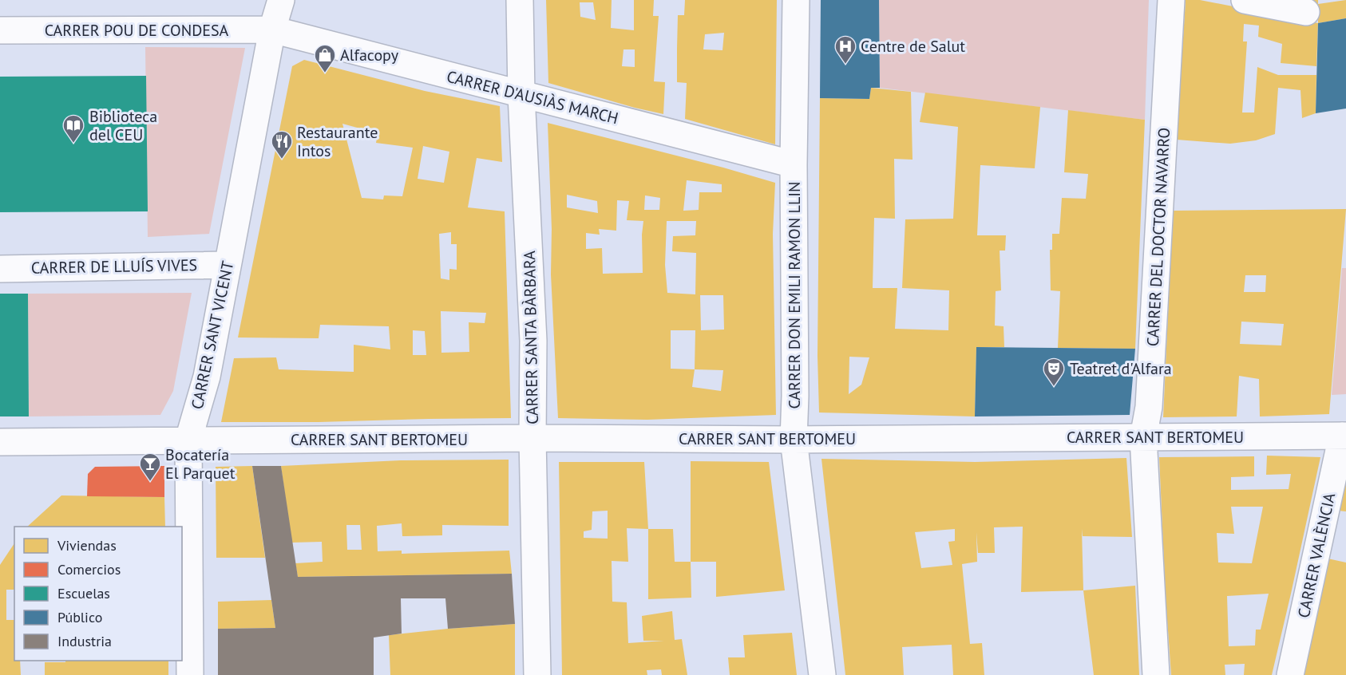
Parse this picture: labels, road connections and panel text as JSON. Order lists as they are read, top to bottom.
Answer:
{
  "streets": {
    "street": [
      "CARRER POU DE CONDESA",
      "CARRER D'AUSIÀS MARCH",
      "CARRER DEL DOCTOR NAVARRO",
      "CARRER DE LLUÍS VIVES",
      "CARRER DON EMILI RAMON LLIN",
      "CARRER SANT VICENT",
      "CARRER SANTA BÀRBARA",
      "CARRER SANT BERTOMEU",
      "CARRER VALÈNCIA"
    ]
  },
  "crossings": [
    ["CARRER POU DE CONDESA", "CARRER D'AUSIÀS MARCH"],
    ["CARRER POU DE CONDESA", "CARRER SANT VICENT"],
    ["CARRER D'AUSIÀS MARCH", "CARRER DON EMILI RAMON LLIN"],
    ["CARRER D'AUSIÀS MARCH", "CARRER SANT VICENT"],
    ["CARRER D'AUSIÀS MARCH", "CARRER SANTA BÀRBARA"],
    ["CARRER DEL DOCTOR NAVARRO", "CARRER SANT BERTOMEU"],
    ["CARRER DE LLUÍS VIVES", "CARRER SANT VICENT"],
    ["CARRER DON EMILI RAMON LLIN", "CARRER SANT BERTOMEU"],
    ["CARRER SANT VICENT", "CARRER SANT BERTOMEU"],
    ["CARRER SANTA BÀRBARA", "CARRER SANT BERTOMEU"],
    ["CARRER SANT BERTOMEU", "CARRER VALÈNCIA"]
  ],
  "places": {
    "hospital": ["Centre de Salut"],
    "shop": ["Alfacopy"],
    "library": ["Biblioteca del CEU"],
    "restaurant": ["Restaurante Intos"],
    "theatre": ["Teatret d'Alfara"],
    "bar": ["Bocatería El Parquet"]
  },
  "legend": [
    "Viviendas",
    "Comercios",
    "Escuelas",
    "Público",
    "Industria"
  ]
}
